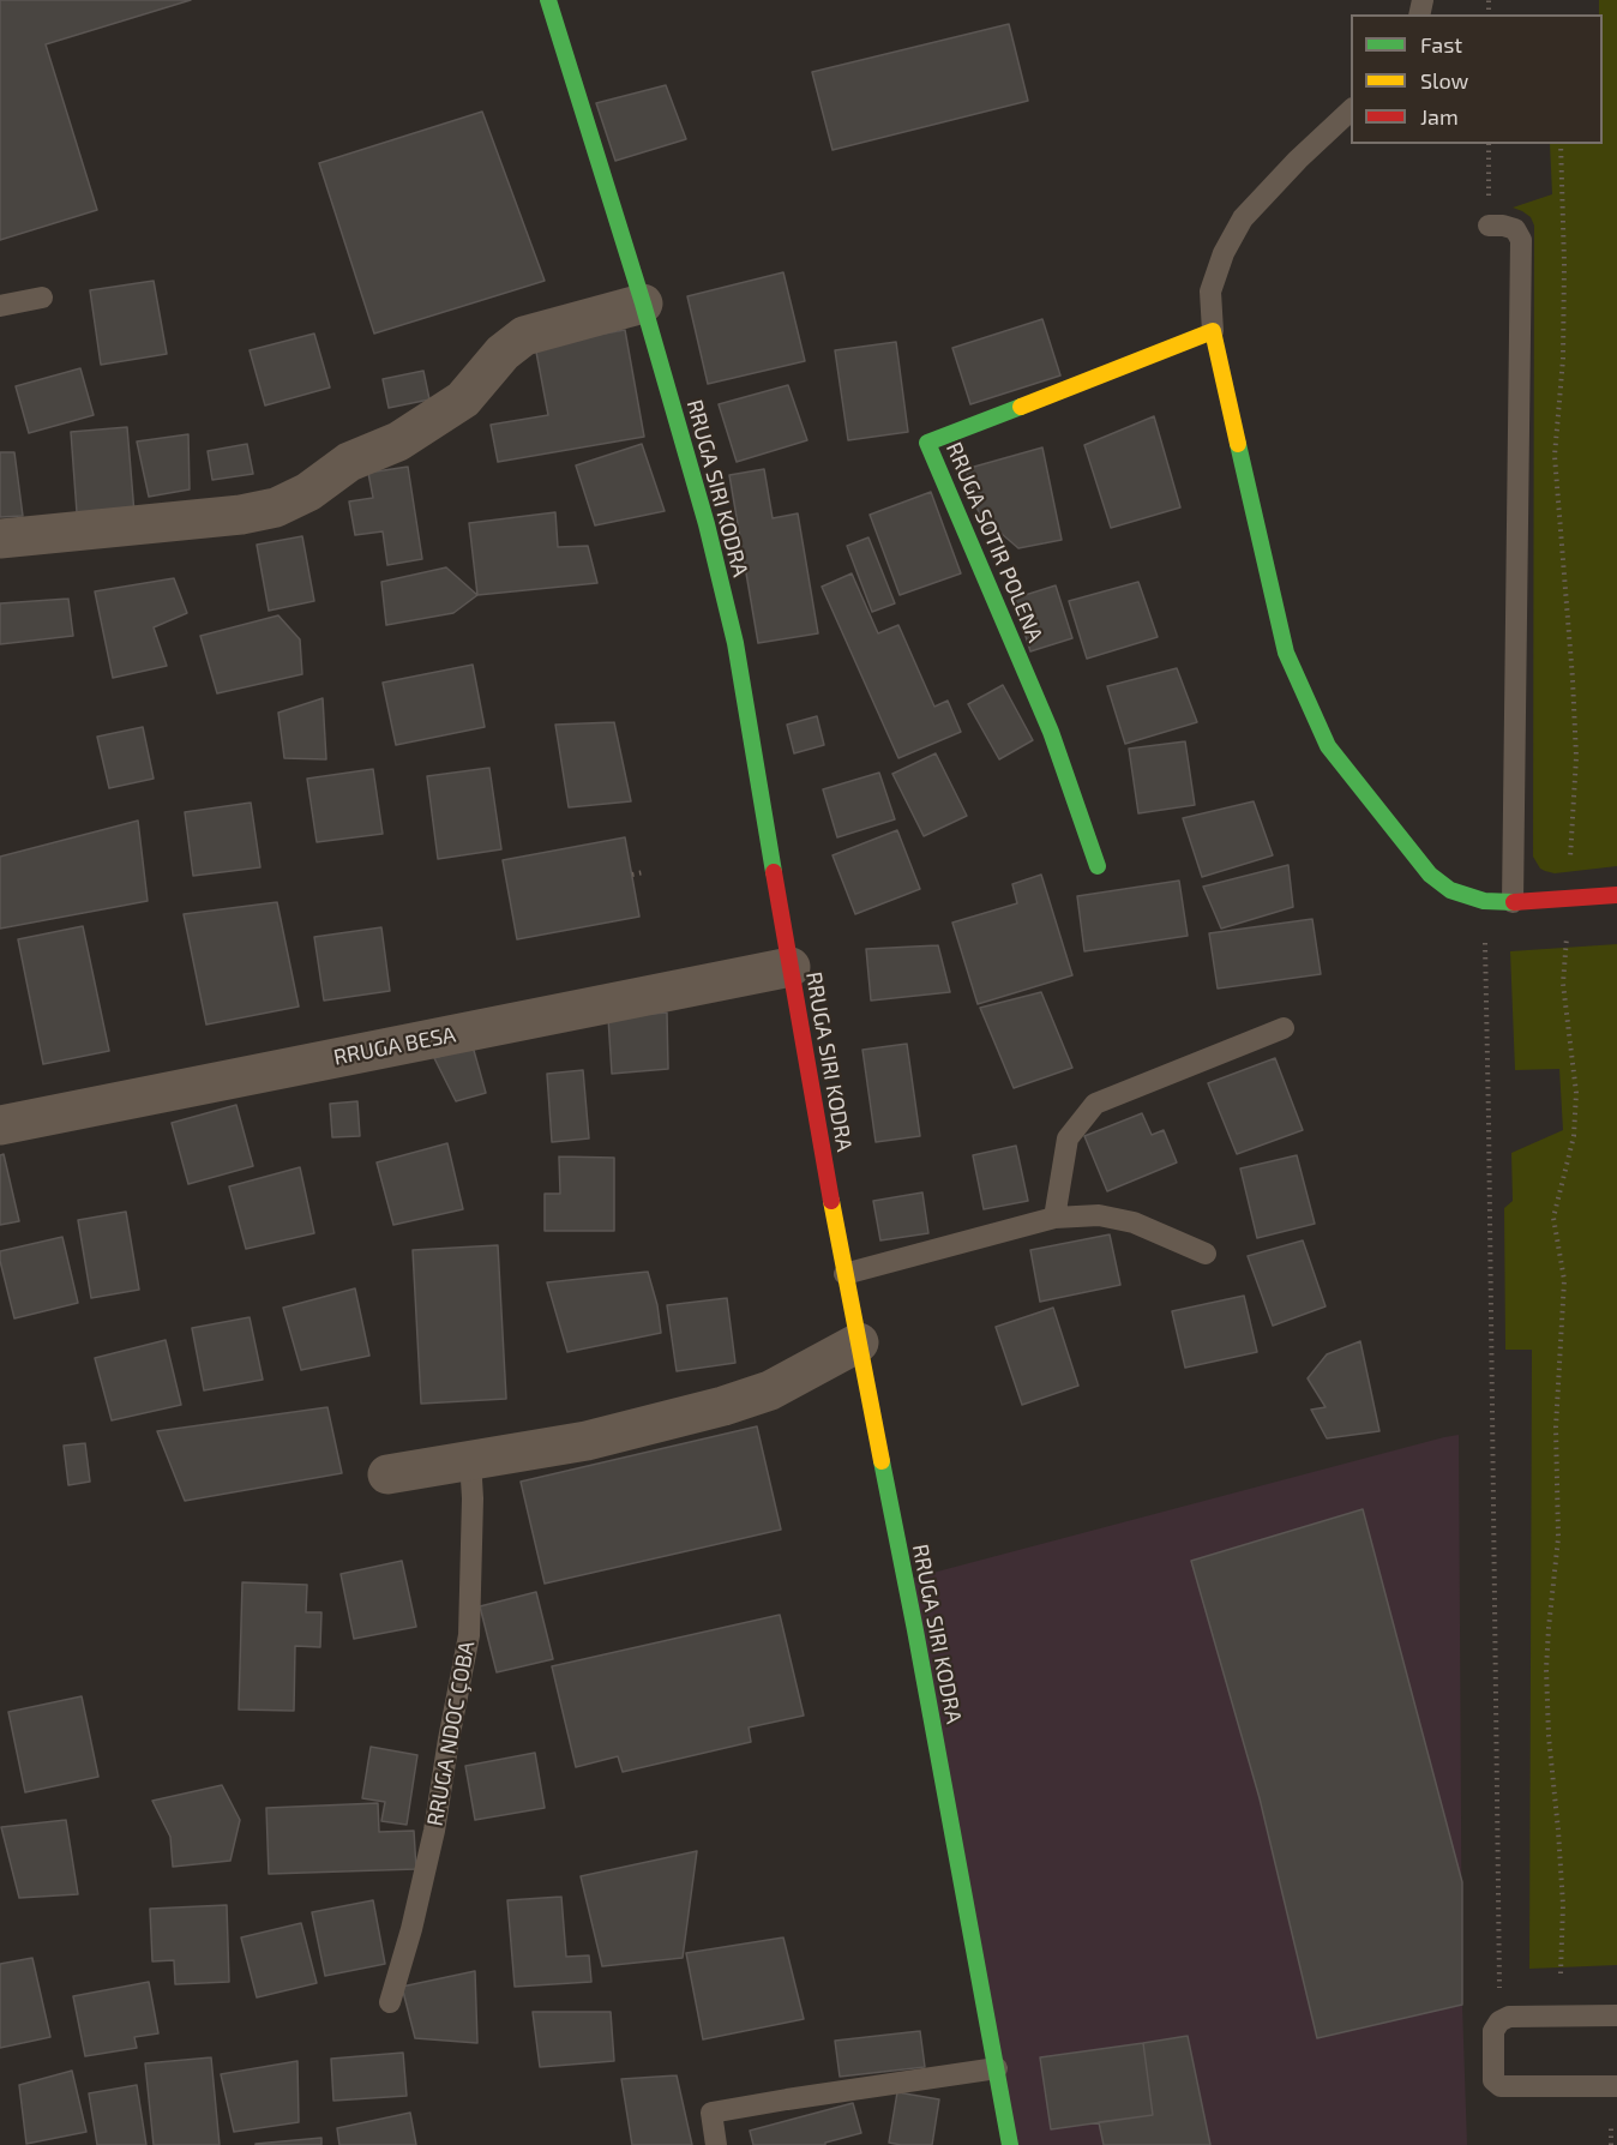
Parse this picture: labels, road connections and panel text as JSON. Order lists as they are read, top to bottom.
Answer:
{
  "streets": {
    "street": ["RRUGA SIRI KODRA", "RRUGA SOTIR POLENA", "RRUGA BESA"],
    "lane": ["RRUGA NDOC ÇOBA"]
  },
  "crossings": [
    ["RRUGA SIRI KODRA", "RRUGA BESA"]
  ],
  "legend": ["Fast", "Slow", "Jam"]
}
